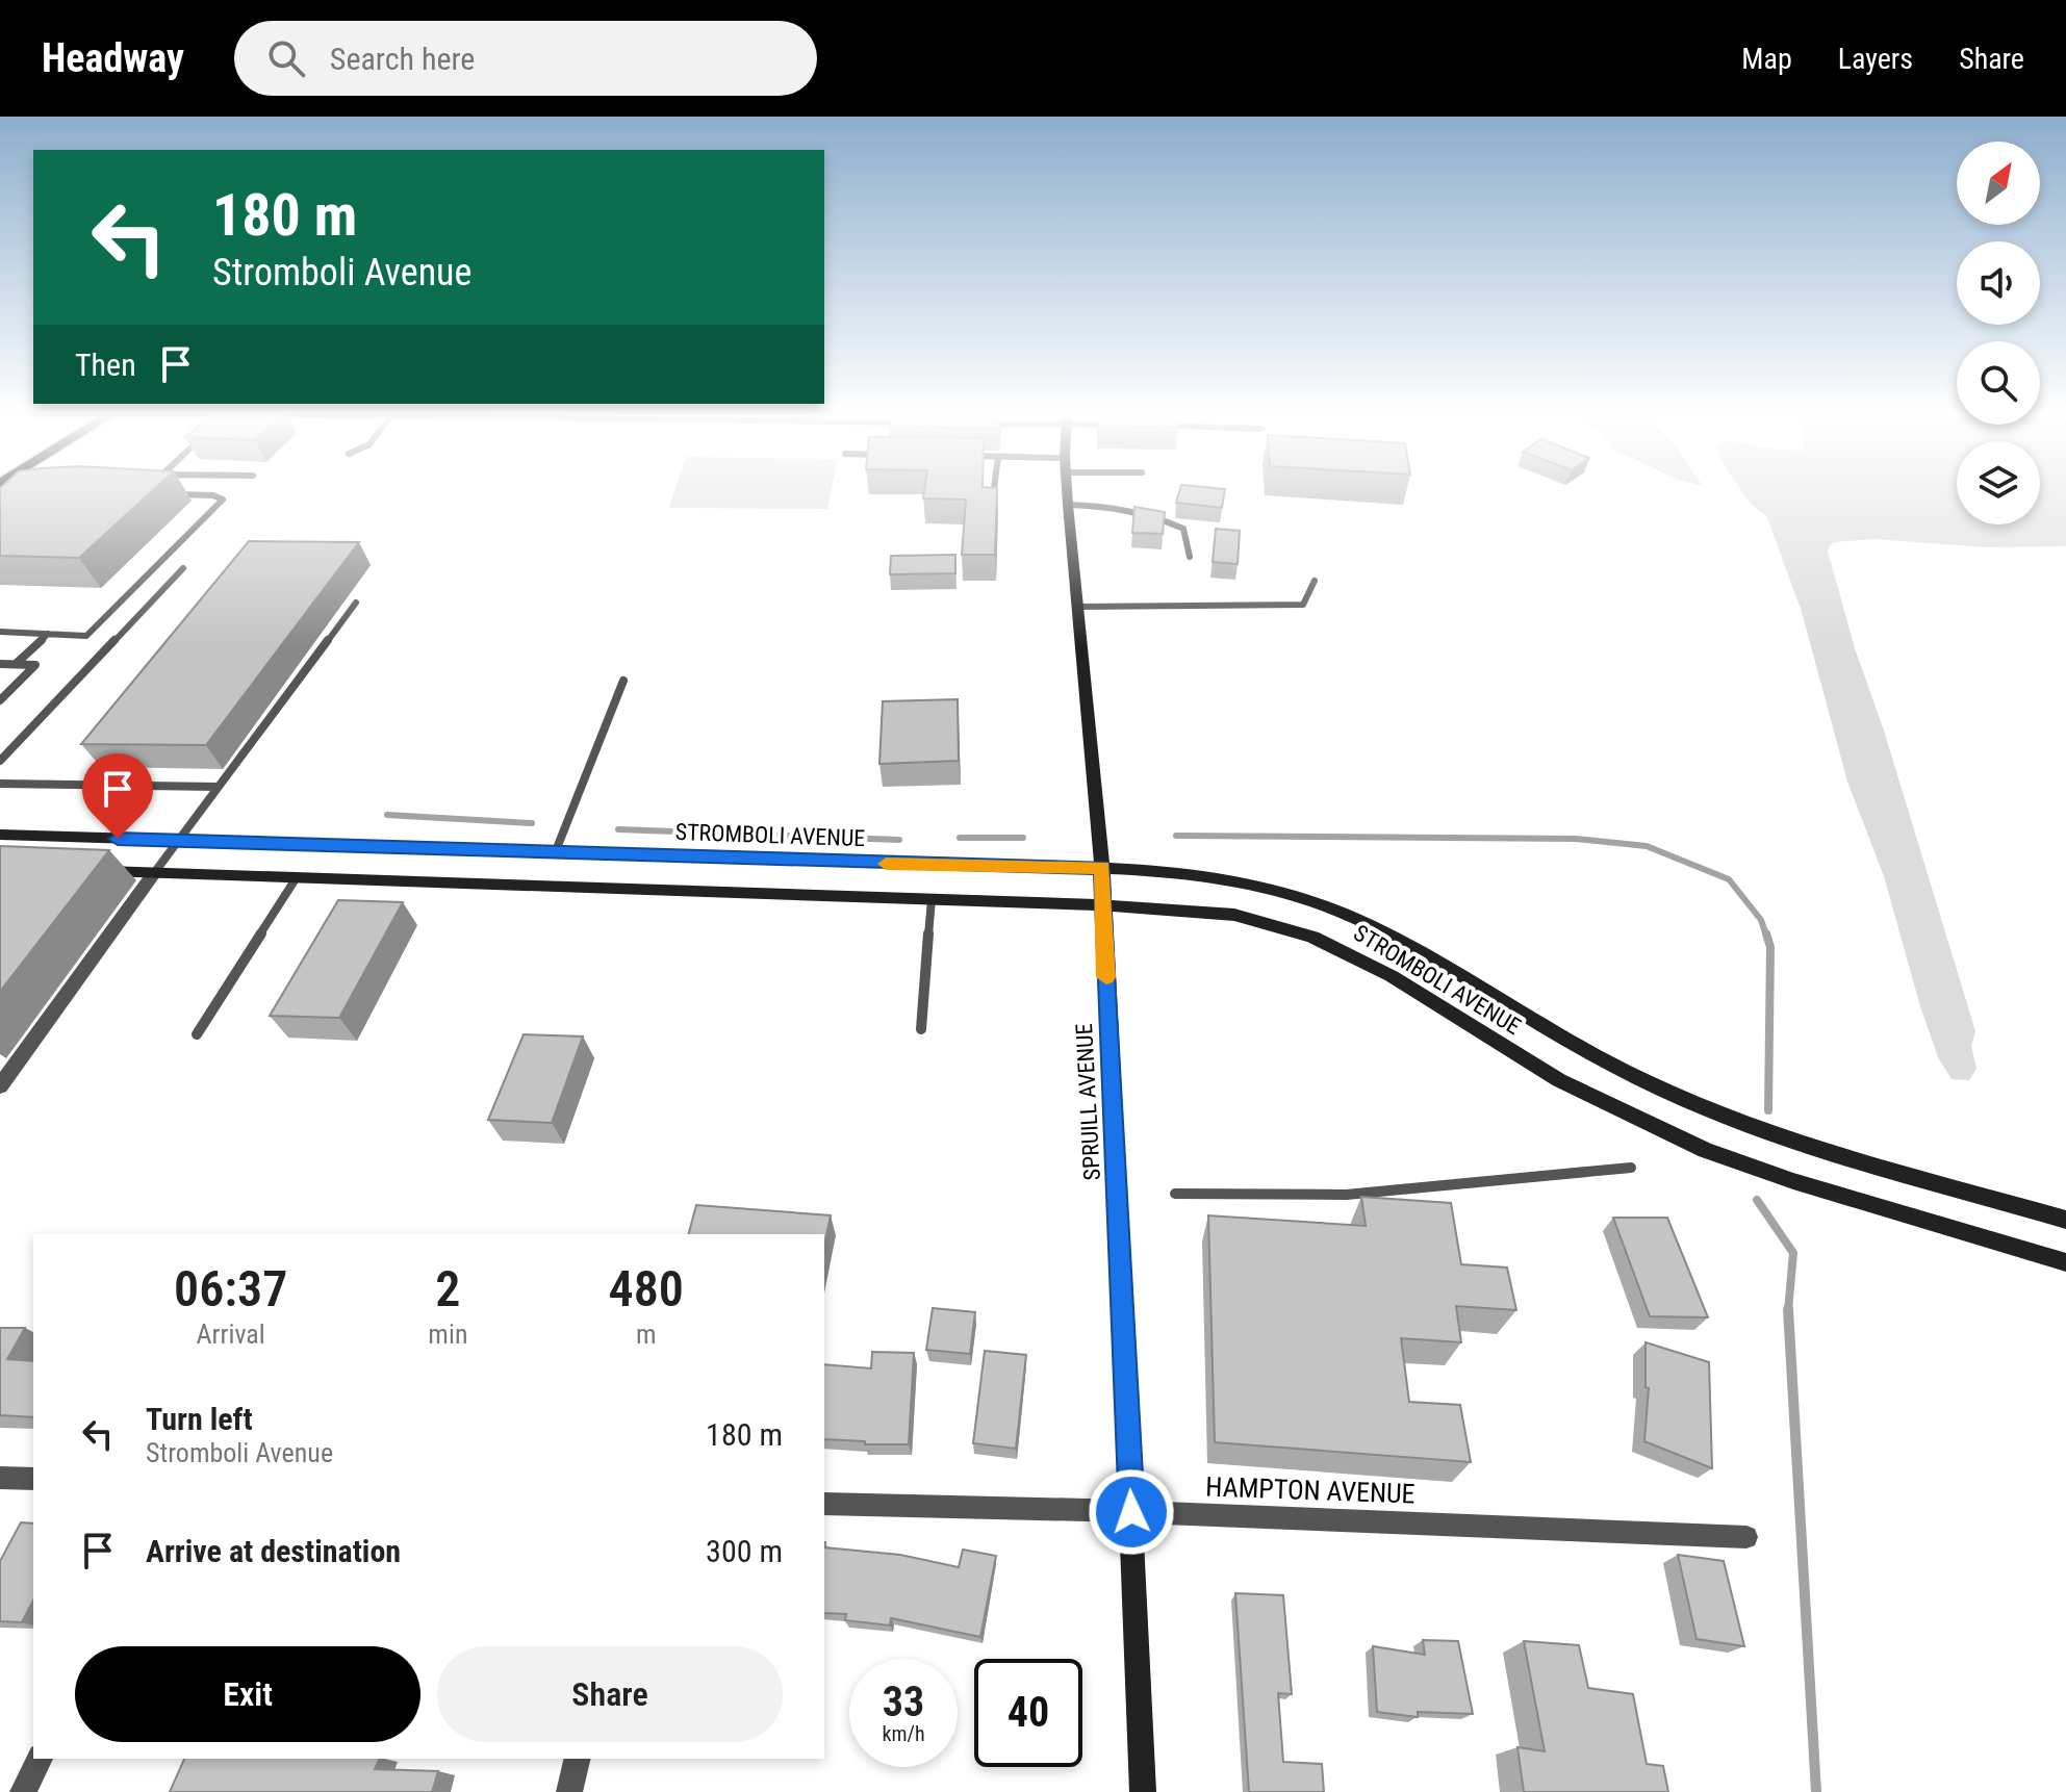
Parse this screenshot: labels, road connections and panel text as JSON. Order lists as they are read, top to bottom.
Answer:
{
  "streets": {
    "street": ["STROMBOLI AVENUE", "SPRUILL AVENUE", "HAMPTON AVENUE"]
  },
  "crossings": [
    ["STROMBOLI AVENUE", "SPRUILL AVENUE"],
    ["SPRUILL AVENUE", "HAMPTON AVENUE"]
  ],
  "north": "top right",
  "page": {
    "header": "Headway",
    "search": "Search here",
    "nav": ["Map", "Layers", "Share"],
    "turn": ["180 m", "Stromboli Avenue"],
    "then": "Then",
    "eta": [
      "06:37",
      "Arrival",
      "2",
      "min",
      "480",
      "m"
    ],
    "list": [
      {
        "name": "Turn left",
        "note": "Stromboli Avenue",
        "value": "180 m"
      },
      {
        "name": "Arrive at destination",
        "value": "300 m"
      }
    ],
    "buttons": ["Exit", "Share"],
    "speed": "33 km/h",
    "limit": "40"
  }
}
